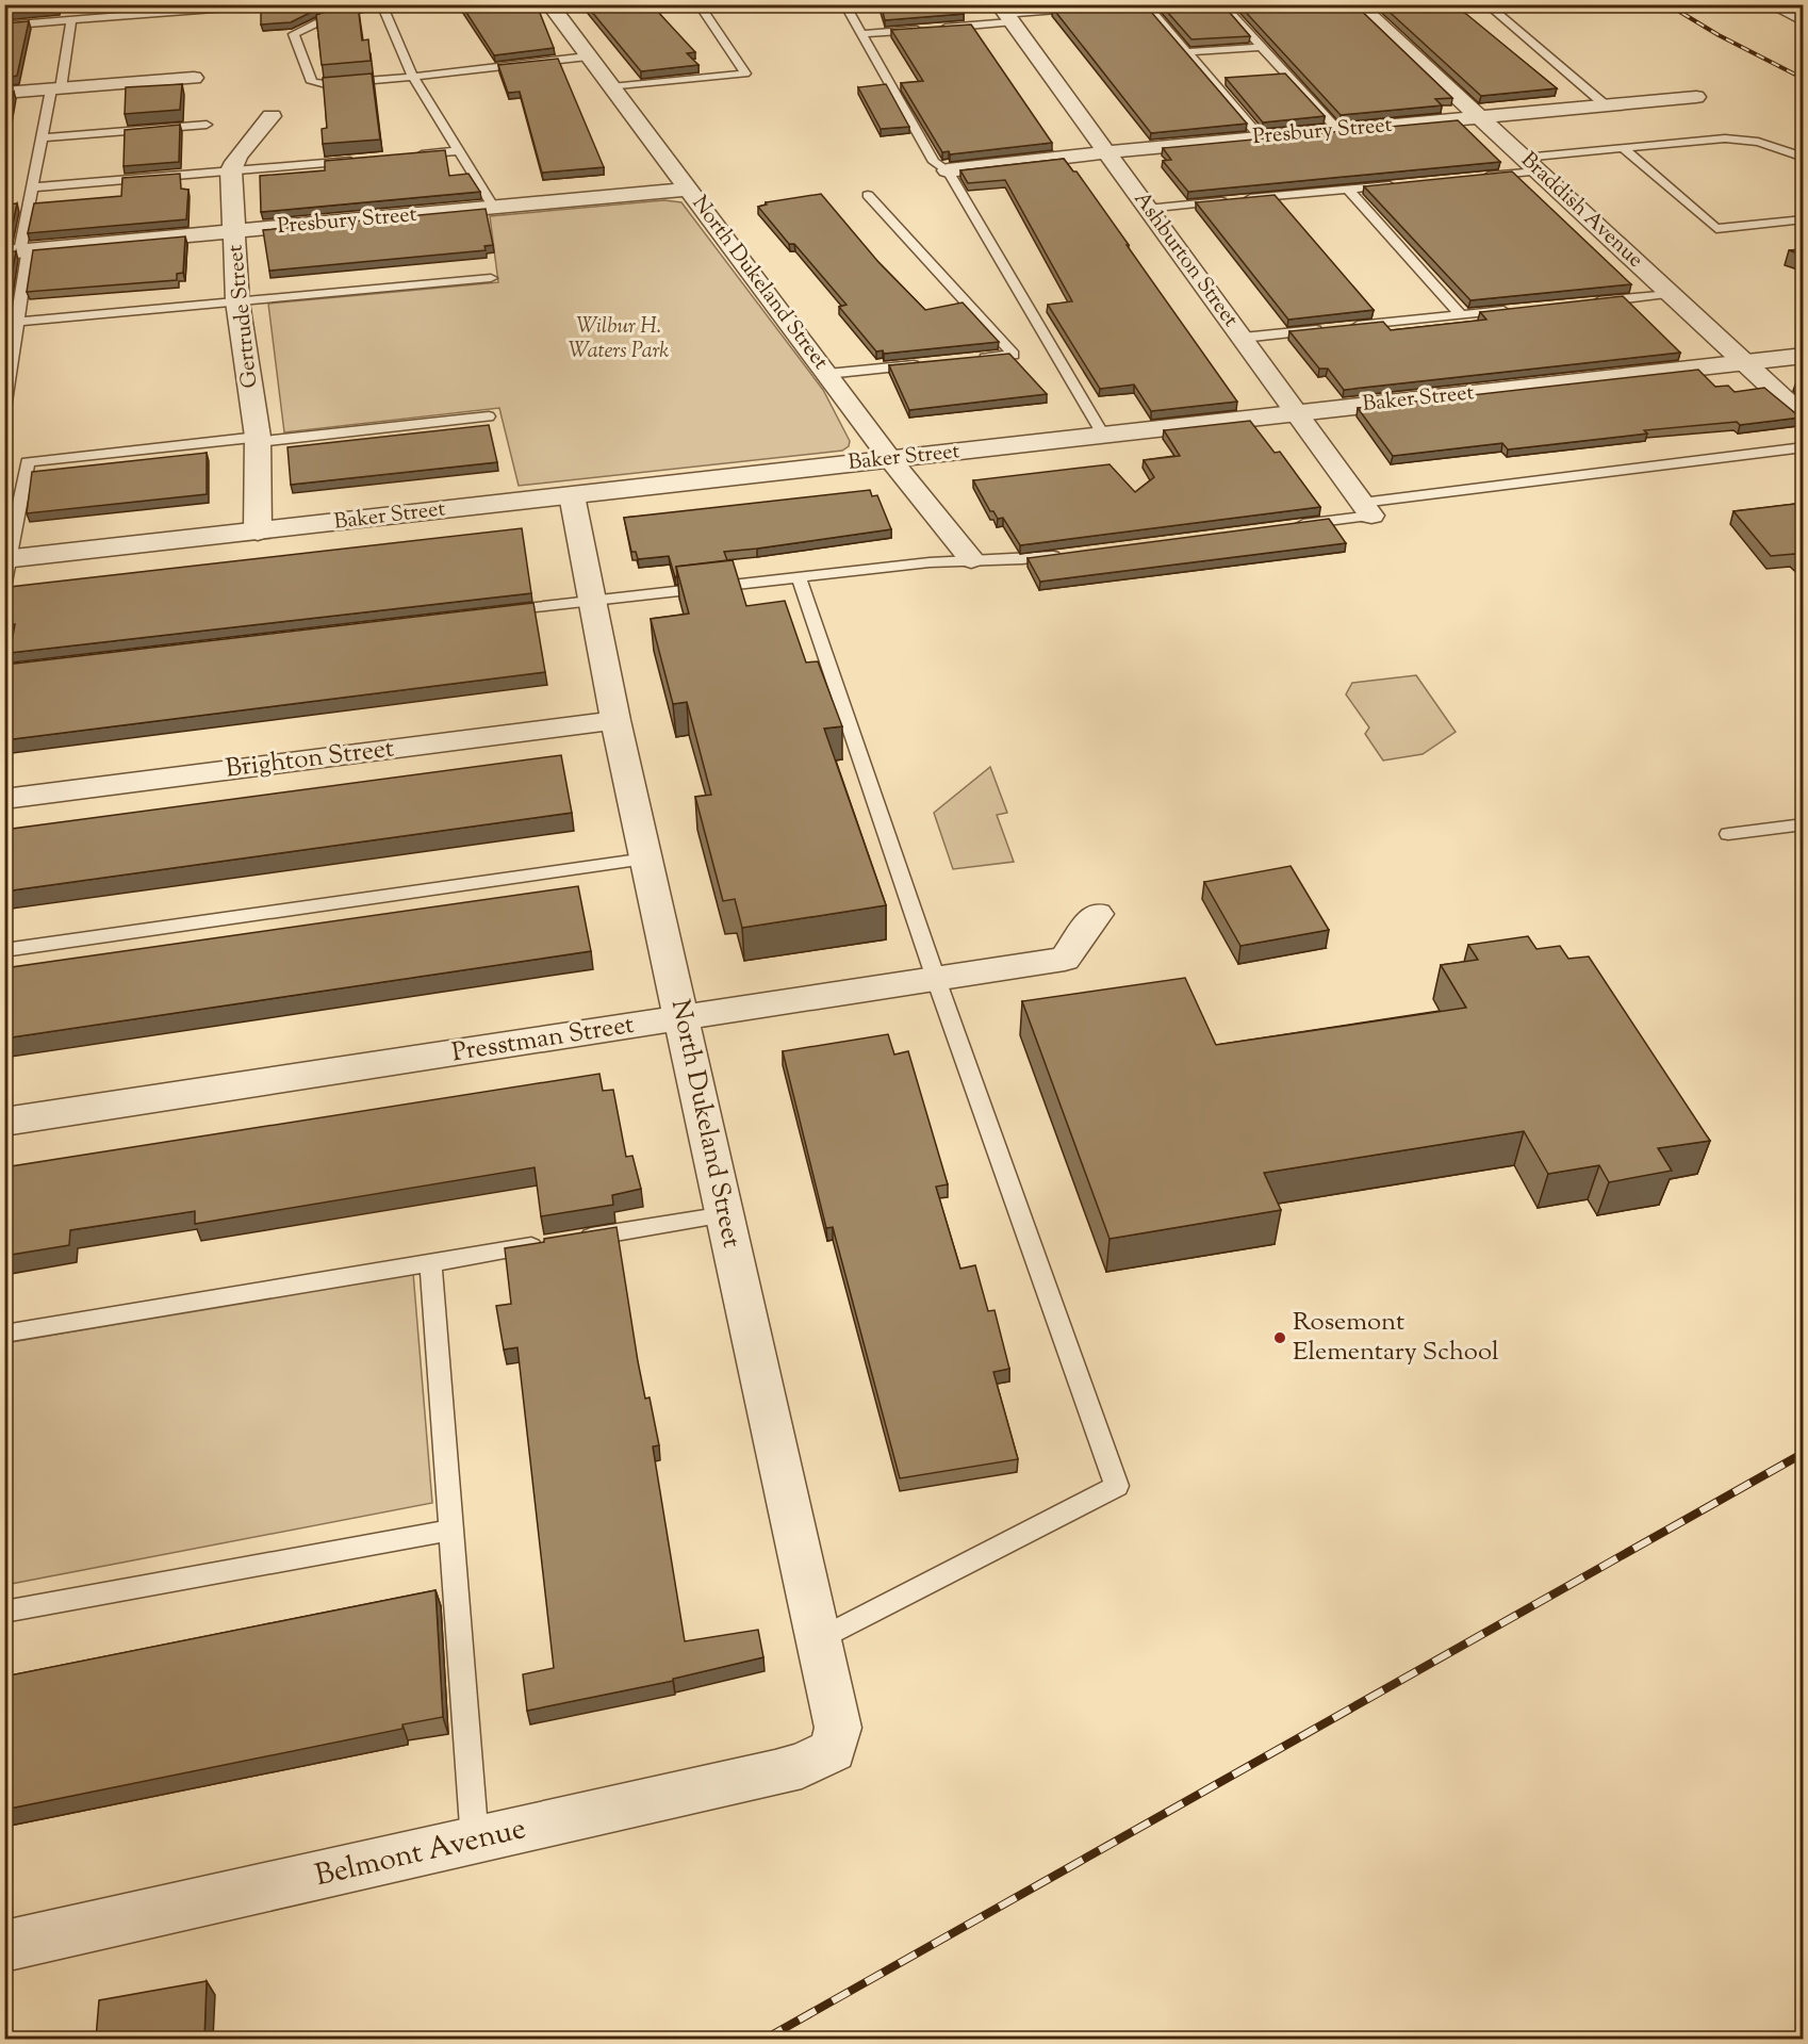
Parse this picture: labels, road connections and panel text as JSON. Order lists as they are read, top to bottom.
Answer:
{
  "streets": {
    "street": [
      "Presbury Street",
      "Braddish Avenue",
      "Ashburton Street",
      "North Dukeland Street",
      "Gertrude Street",
      "Baker Street",
      "Brighton Street",
      "Presstman Street",
      "Belmont Avenue"
    ]
  },
  "crossings": [
    ["Presbury Street", "Braddish Avenue"],
    ["Presbury Street", "Ashburton Street"],
    ["Presbury Street", "North Dukeland Street"],
    ["Presbury Street", "Gertrude Street"],
    ["Braddish Avenue", "Baker Street"],
    ["Ashburton Street", "Baker Street"],
    ["North Dukeland Street", "Baker Street"],
    ["North Dukeland Street", "Brighton Street"],
    ["North Dukeland Street", "Presstman Street"],
    ["North Dukeland Street", "Belmont Avenue"],
    ["Gertrude Street", "Baker Street"]
  ],
  "parks": ["Wilbur H. Waters Park"],
  "places": ["Rosemont Elementary School"]
}
